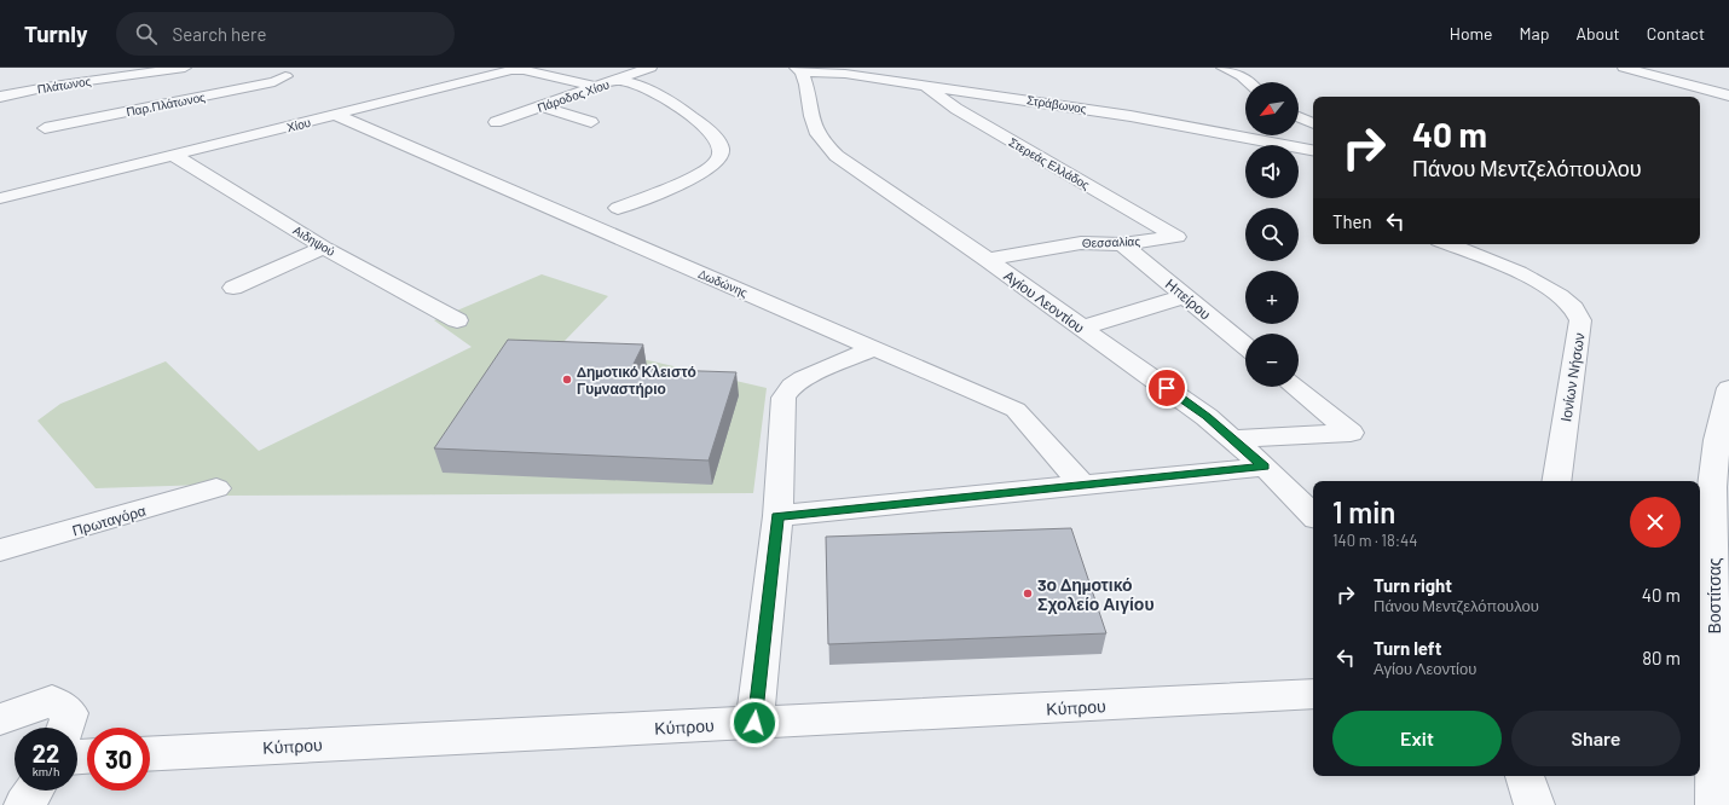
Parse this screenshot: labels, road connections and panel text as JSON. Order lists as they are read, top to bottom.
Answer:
{
  "streets": {
    "street": [
      "Πλάτωνος",
      "Πάροδος Χίου",
      "Παρ.Πλάτωνος",
      "Στράβωνος",
      "Χίου",
      "Στερεάς Ελλάδος",
      "Αιδηψού",
      "Θεσσαλίας",
      "Δωδώνης",
      "Ηπείρου",
      "Αγίου Λεοντίου",
      "Ιονίων Νήσων",
      "Πρωταγόρα",
      "Βοστίτσας",
      "Κύπρου"
    ]
  },
  "crossings": [
    ["Πάροδος Χίου", "Χίου"],
    ["Στράβωνος", "Στερεάς Ελλάδος"],
    ["Στράβωνος", "Αγίου Λεοντίου"],
    ["Χίου", "Αιδηψού"],
    ["Χίου", "Δωδώνης"],
    ["Στερεάς Ελλάδος", "Θεσσαλίας"],
    ["Θεσσαλίας", "Ηπείρου"],
    ["Θεσσαλίας", "Αγίου Λεοντίου"]
  ],
  "places": ["Δημοτικό Κλειστό Γυμναστήριο", "3ο Δημοτικό Σχολείο Αιγίου"],
  "north": "bottom left",
  "page": {
    "header": "Turnly",
    "search": "Search here",
    "nav": [
      "Home",
      "Map",
      "About",
      "Contact"
    ],
    "map_buttons": ["+", "−"],
    "turn": ["40 m", "Πάνου Μεντζελόπουλου"],
    "then": "Then",
    "heading": ["1 min", "140 m · 18:44"],
    "list": [
      {
        "name": "Turn right",
        "note": "Πάνου Μεντζελόπουλου",
        "value": "40 m"
      },
      {
        "name": "Turn left",
        "note": "Αγίου Λεοντίου",
        "value": "80 m"
      }
    ],
    "buttons": ["Exit", "Share"],
    "speed": "22 km/h",
    "limit": "30"
  }
}
